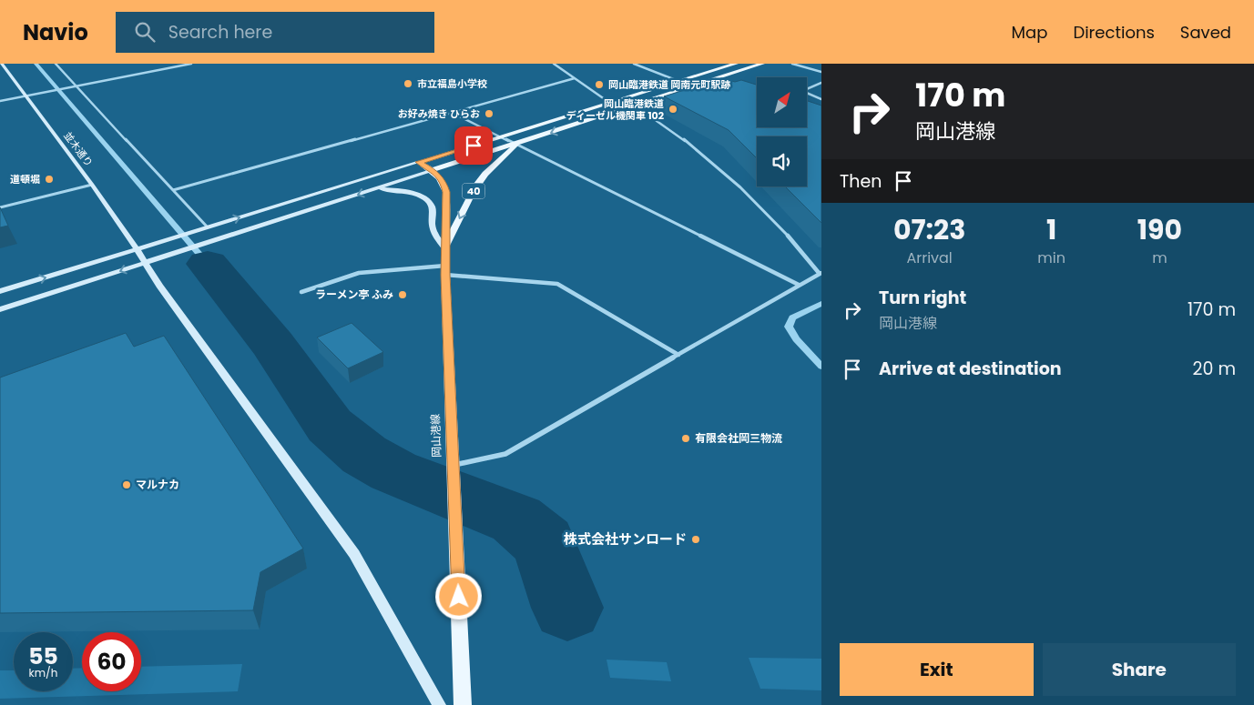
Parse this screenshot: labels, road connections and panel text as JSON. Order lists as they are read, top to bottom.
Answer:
{
  "streets": {
    "main road": ["40", "岡山港線"],
    "street": ["並木通り"]
  },
  "crossings": [
    ["40", "岡山港線"]
  ],
  "places": [
    "市立福島小学校",
    "岡山臨港鉄道 岡南元町駅跡",
    "岡山臨港鉄道 ディーゼル機関車 102",
    "お好み焼き ひらお",
    "道頓堀",
    "ラーメン亭 ふみ",
    "有限会社岡三物流",
    "マルナカ",
    "株式会社サンロード"
  ],
  "north": "top right",
  "page": {
    "header": "Navio",
    "search": "Search here",
    "nav": ["Map", "Directions", "Saved"],
    "turn": ["170 m", "岡山港線"],
    "then": "Then",
    "eta": [
      "07:23",
      "Arrival",
      "1",
      "min",
      "190",
      "m"
    ],
    "list": [
      {
        "name": "Turn right",
        "note": "岡山港線",
        "value": "170 m"
      },
      {
        "name": "Arrive at destination",
        "value": "20 m"
      }
    ],
    "speed": "55 km/h",
    "limit": "60",
    "buttons": ["Exit", "Share"]
  }
}
